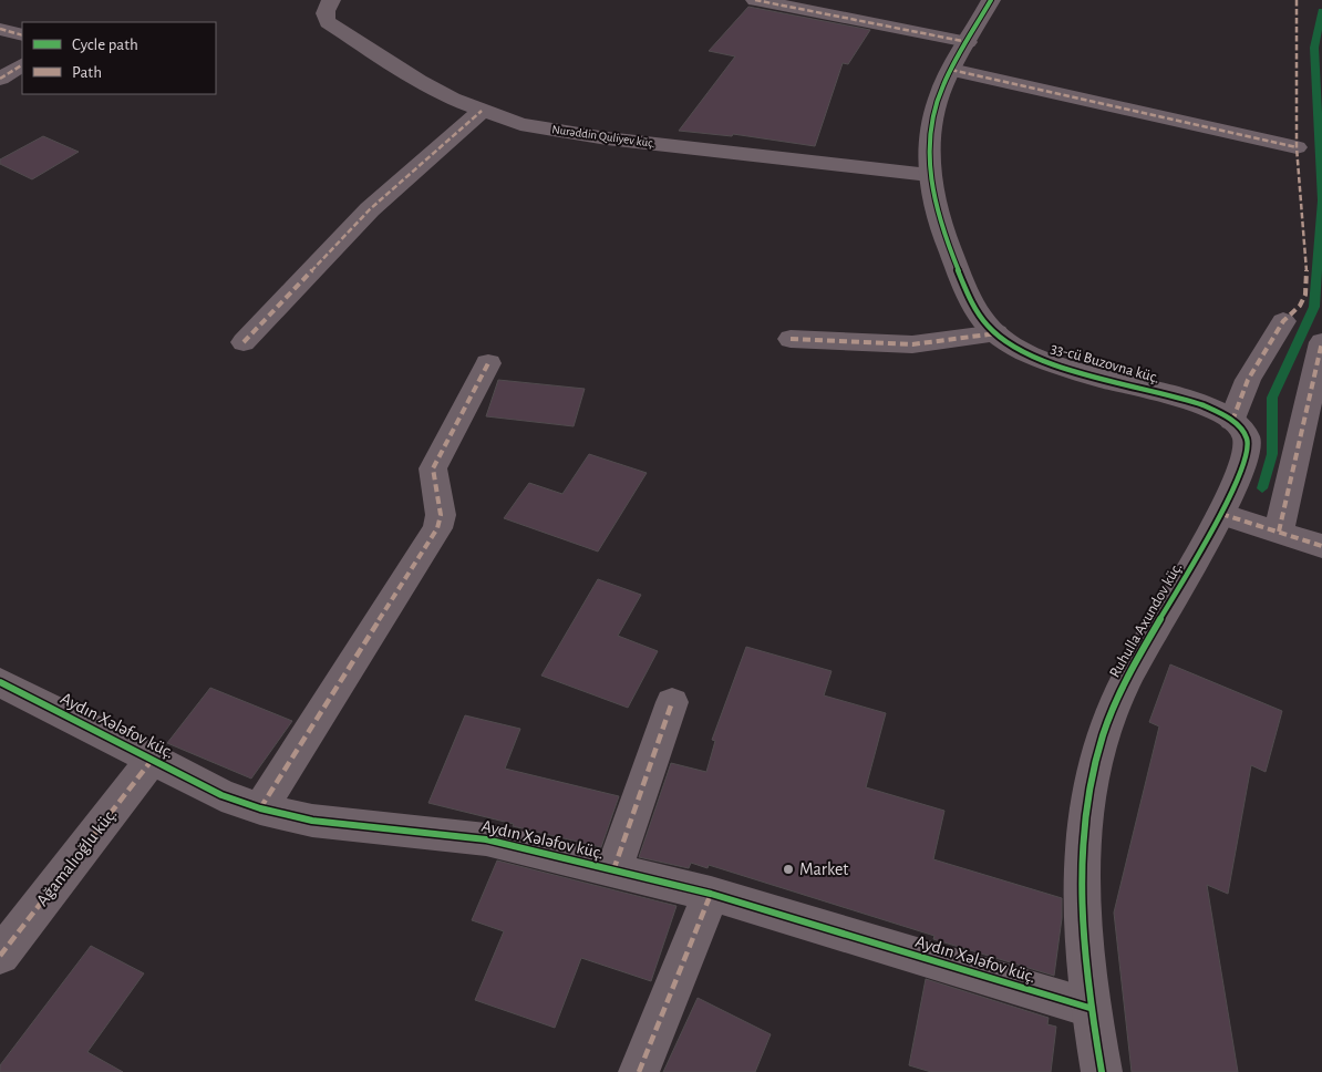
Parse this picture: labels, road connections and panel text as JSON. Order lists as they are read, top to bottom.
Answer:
{
  "streets": {
    "street": [
      "Nurəddin Quliyev küç.",
      "33-cü Buzovna küç.",
      "Ruhulla Axundov küç.",
      "Aydın Xələfov küç.",
      "Ağamalıoğlu küç."
    ]
  },
  "crossings": [
    ["Nurəddin Quliyev küç.", "33-cü Buzovna küç."],
    ["33-cü Buzovna küç.", "Ruhulla Axundov küç."],
    ["Ruhulla Axundov küç.", "Aydın Xələfov küç."],
    ["Aydın Xələfov küç.", "Ağamalıoğlu küç."]
  ],
  "places": ["Market"],
  "legend": ["Cycle path", "Path"]
}
